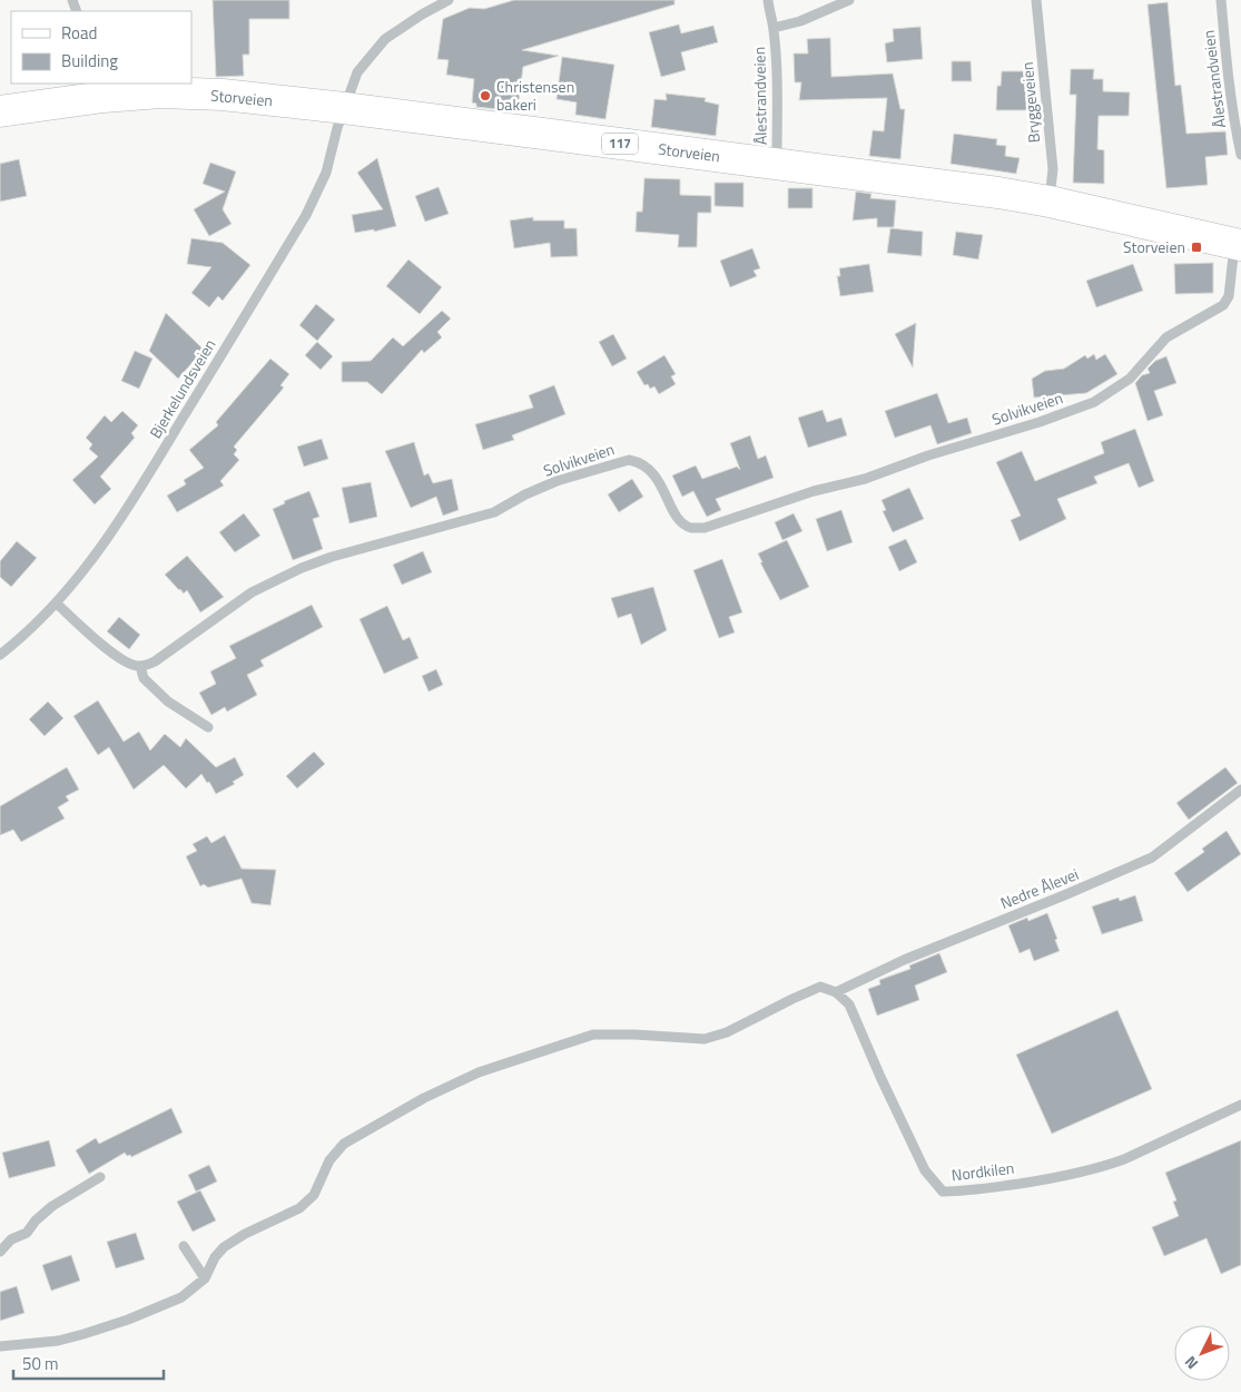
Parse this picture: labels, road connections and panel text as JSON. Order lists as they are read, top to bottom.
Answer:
{
  "streets": {
    "main road": ["Storveien", "117"],
    "street": [
      "Ålestrandveien",
      "Bryggeveien",
      "Bjerkelundsveien",
      "Solvikveien",
      "Nedre Ålevei",
      "Nordkilen"
    ]
  },
  "crossings": [
    ["Ålestrandveien", "Storveien"],
    ["Storveien", "Bryggeveien"],
    ["Storveien", "Bjerkelundsveien"],
    ["Storveien", "Solvikveien"],
    ["Nedre Ålevei", "Nordkilen"]
  ],
  "places": {
    "other": ["Christensen bakeri"],
    "transit": ["Storveien"]
  },
  "legend": ["Road", "Building"],
  "scale_bar": "50 m",
  "north": "bottom left"
}
